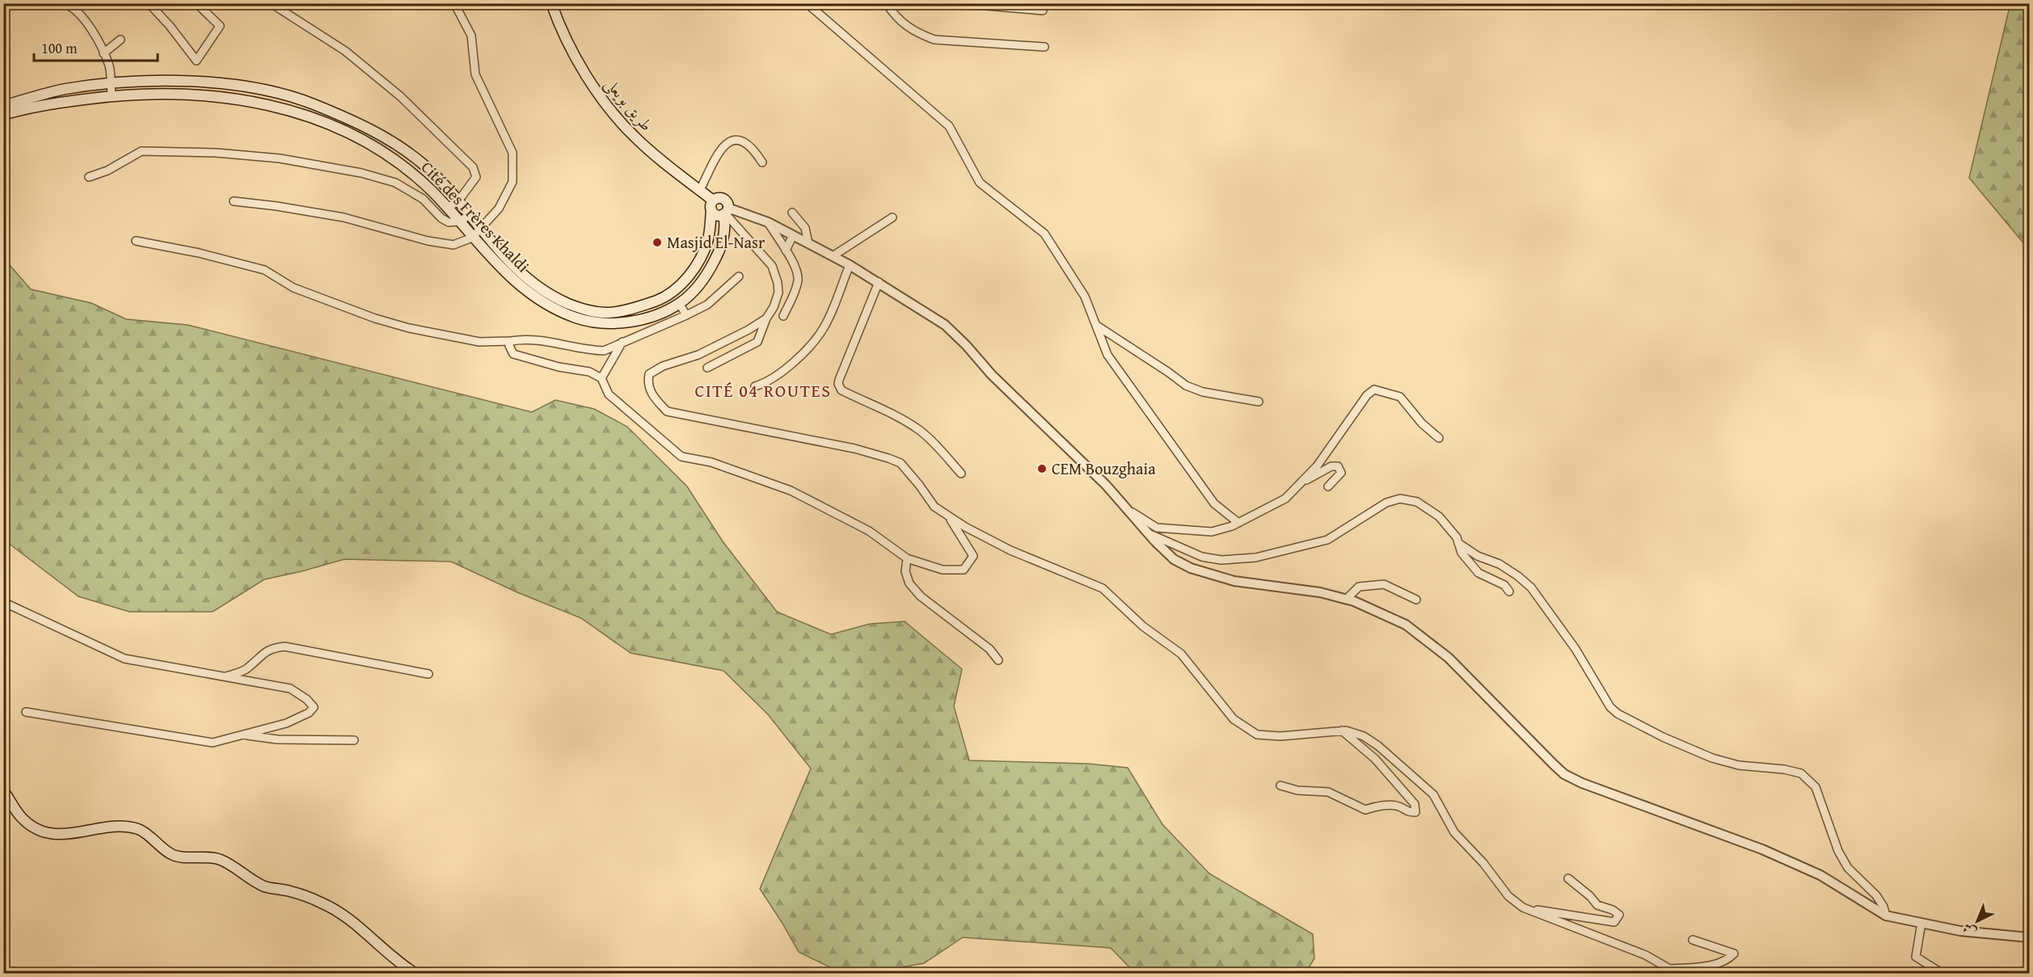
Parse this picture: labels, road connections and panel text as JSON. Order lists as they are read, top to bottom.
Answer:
{
  "streets": {
    "main road": ["طريق بويعلى", "Cité des Frères Khaldi"]
  },
  "crossings": [
    ["طريق بويعلى", "Cité des Frères Khaldi"]
  ],
  "districts": ["CITÉ 04 ROUTES"],
  "places": ["Masjid El-Nasr", "CEM Bouzghaia"],
  "scale_bar": "100 m",
  "north": "bottom left"
}
